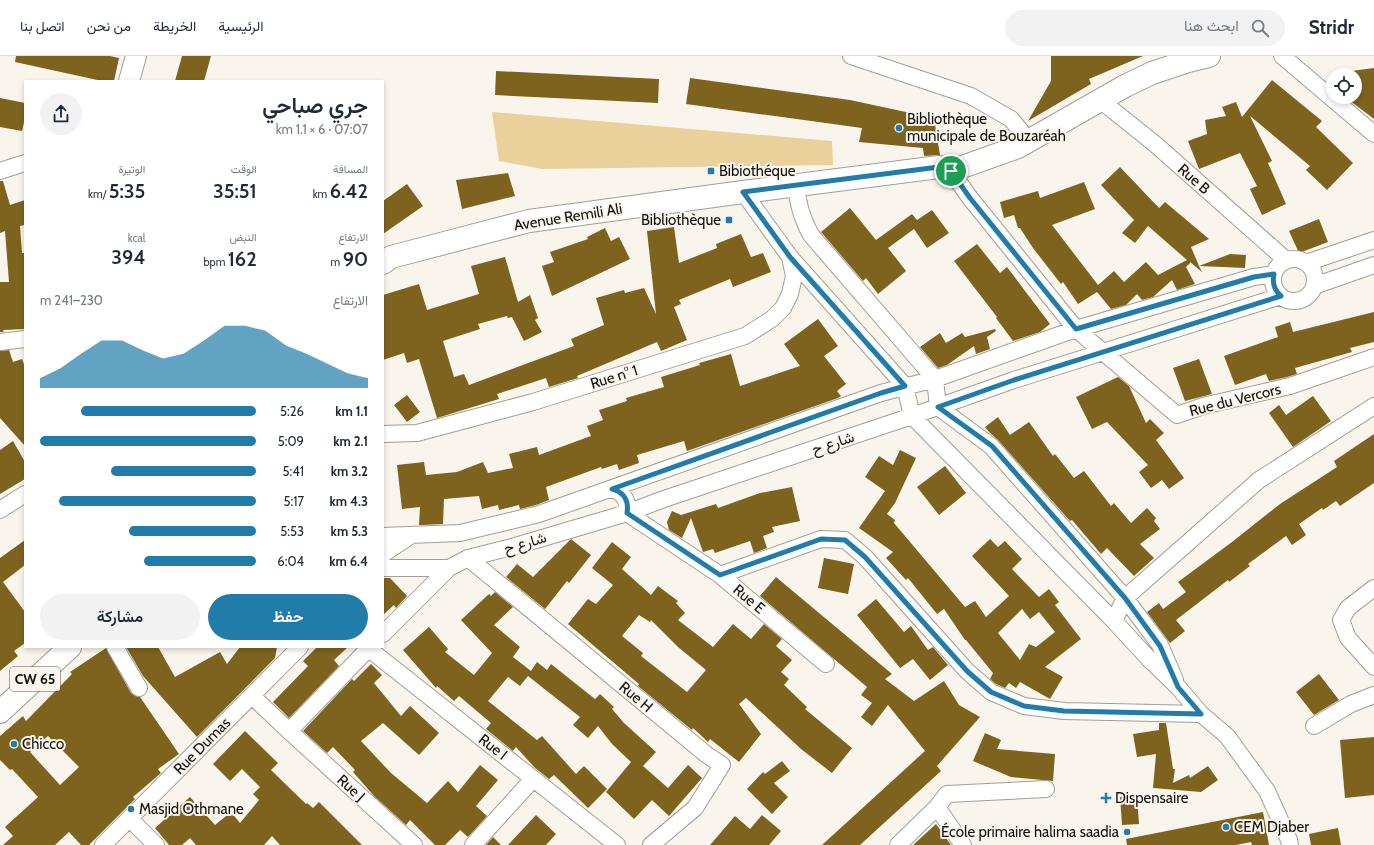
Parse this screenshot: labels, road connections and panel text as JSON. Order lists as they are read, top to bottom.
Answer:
{
  "streets": {
    "main road": ["Avenue Remili Ali", "CW 65"],
    "street": [
      "Rue B",
      "Rue n° 1",
      "Rue du Vercors",
      "شارع ح",
      "Rue E",
      "Rue H",
      "Rue Dumas",
      "Rue I",
      "Rue J"
    ]
  },
  "crossings": [
    ["Rue B", "Avenue Remili Ali"],
    ["Rue B", "شارع ح"],
    ["Avenue Remili Ali", "Rue du Vercors"],
    ["Rue du Vercors", "شارع ح"],
    ["شارع ح", "Rue E"],
    ["شارع ح", "Rue H"],
    ["Rue Dumas", "Rue J"]
  ],
  "places": {
    "other": [
      "Bibliothèque municipale de Bouzaréah",
      "Chicco",
      "Masjid Othmane",
      "CEM Djaber",
      "École primaire halima saadia"
    ],
    "transit": ["Bibiothéque", "Bibliothèque"],
    "health": ["Dispensaire"]
  },
  "page": {
    "header": "Stridr",
    "search": "ابحث هنا",
    "nav": [
      "الرئيسية",
      "الخريطة",
      "من نحن",
      "اتصل بنا"
    ],
    "heading": ["جري صباحي", "07:07 · 6 × 1.1 km"],
    "stats": [
      ["المسافة", "6.42 km"],
      ["الوقت", "35:51"],
      ["الوتيرة", "5:35 /km"],
      ["الارتفاع", "90 m"],
      ["النبض", "162 bpm"],
      ["kcal", "394"]
    ],
    "chart": ["الارتفاع", "230–241 m"],
    "list": [
      {
        "name": "1.1 km",
        "note": "5:26"
      },
      {
        "name": "2.1 km",
        "note": "5:09"
      },
      {
        "name": "3.2 km",
        "note": "5:41"
      },
      {
        "name": "4.3 km",
        "note": "5:17"
      },
      {
        "name": "5.3 km",
        "note": "5:53"
      },
      {
        "name": "6.4 km",
        "note": "6:04"
      }
    ],
    "buttons": ["حفظ", "مشاركة"]
  }
}
